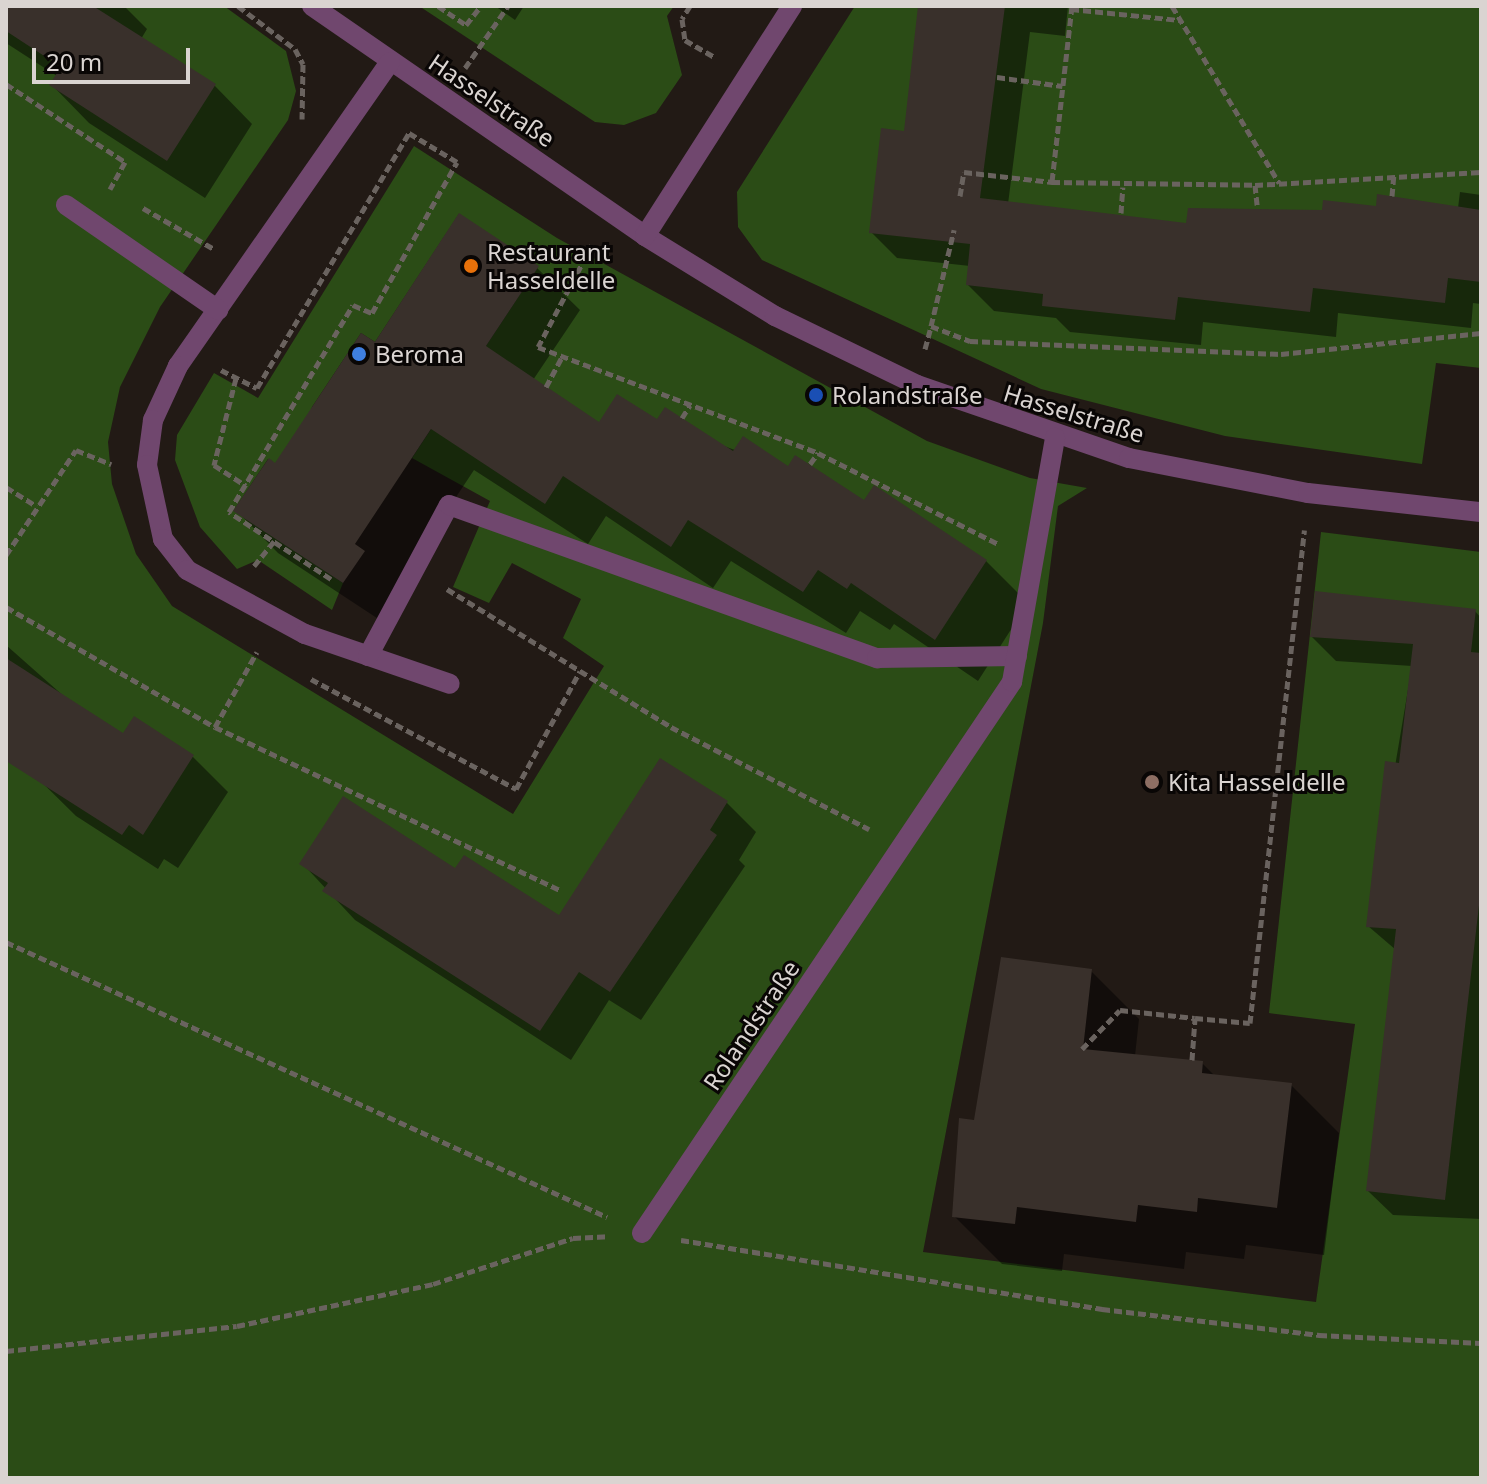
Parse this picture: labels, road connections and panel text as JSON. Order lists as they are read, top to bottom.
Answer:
{
  "streets": {
    "street": ["Hasselstraße", "Rolandstraße"]
  },
  "crossings": [
    ["Hasselstraße", "Rolandstraße"]
  ],
  "places": [
    "Restaurant Hasseldelle",
    "Beroma",
    "Rolandstraße",
    "Kita Hasseldelle"
  ],
  "scale_bar": "20 m"
}
